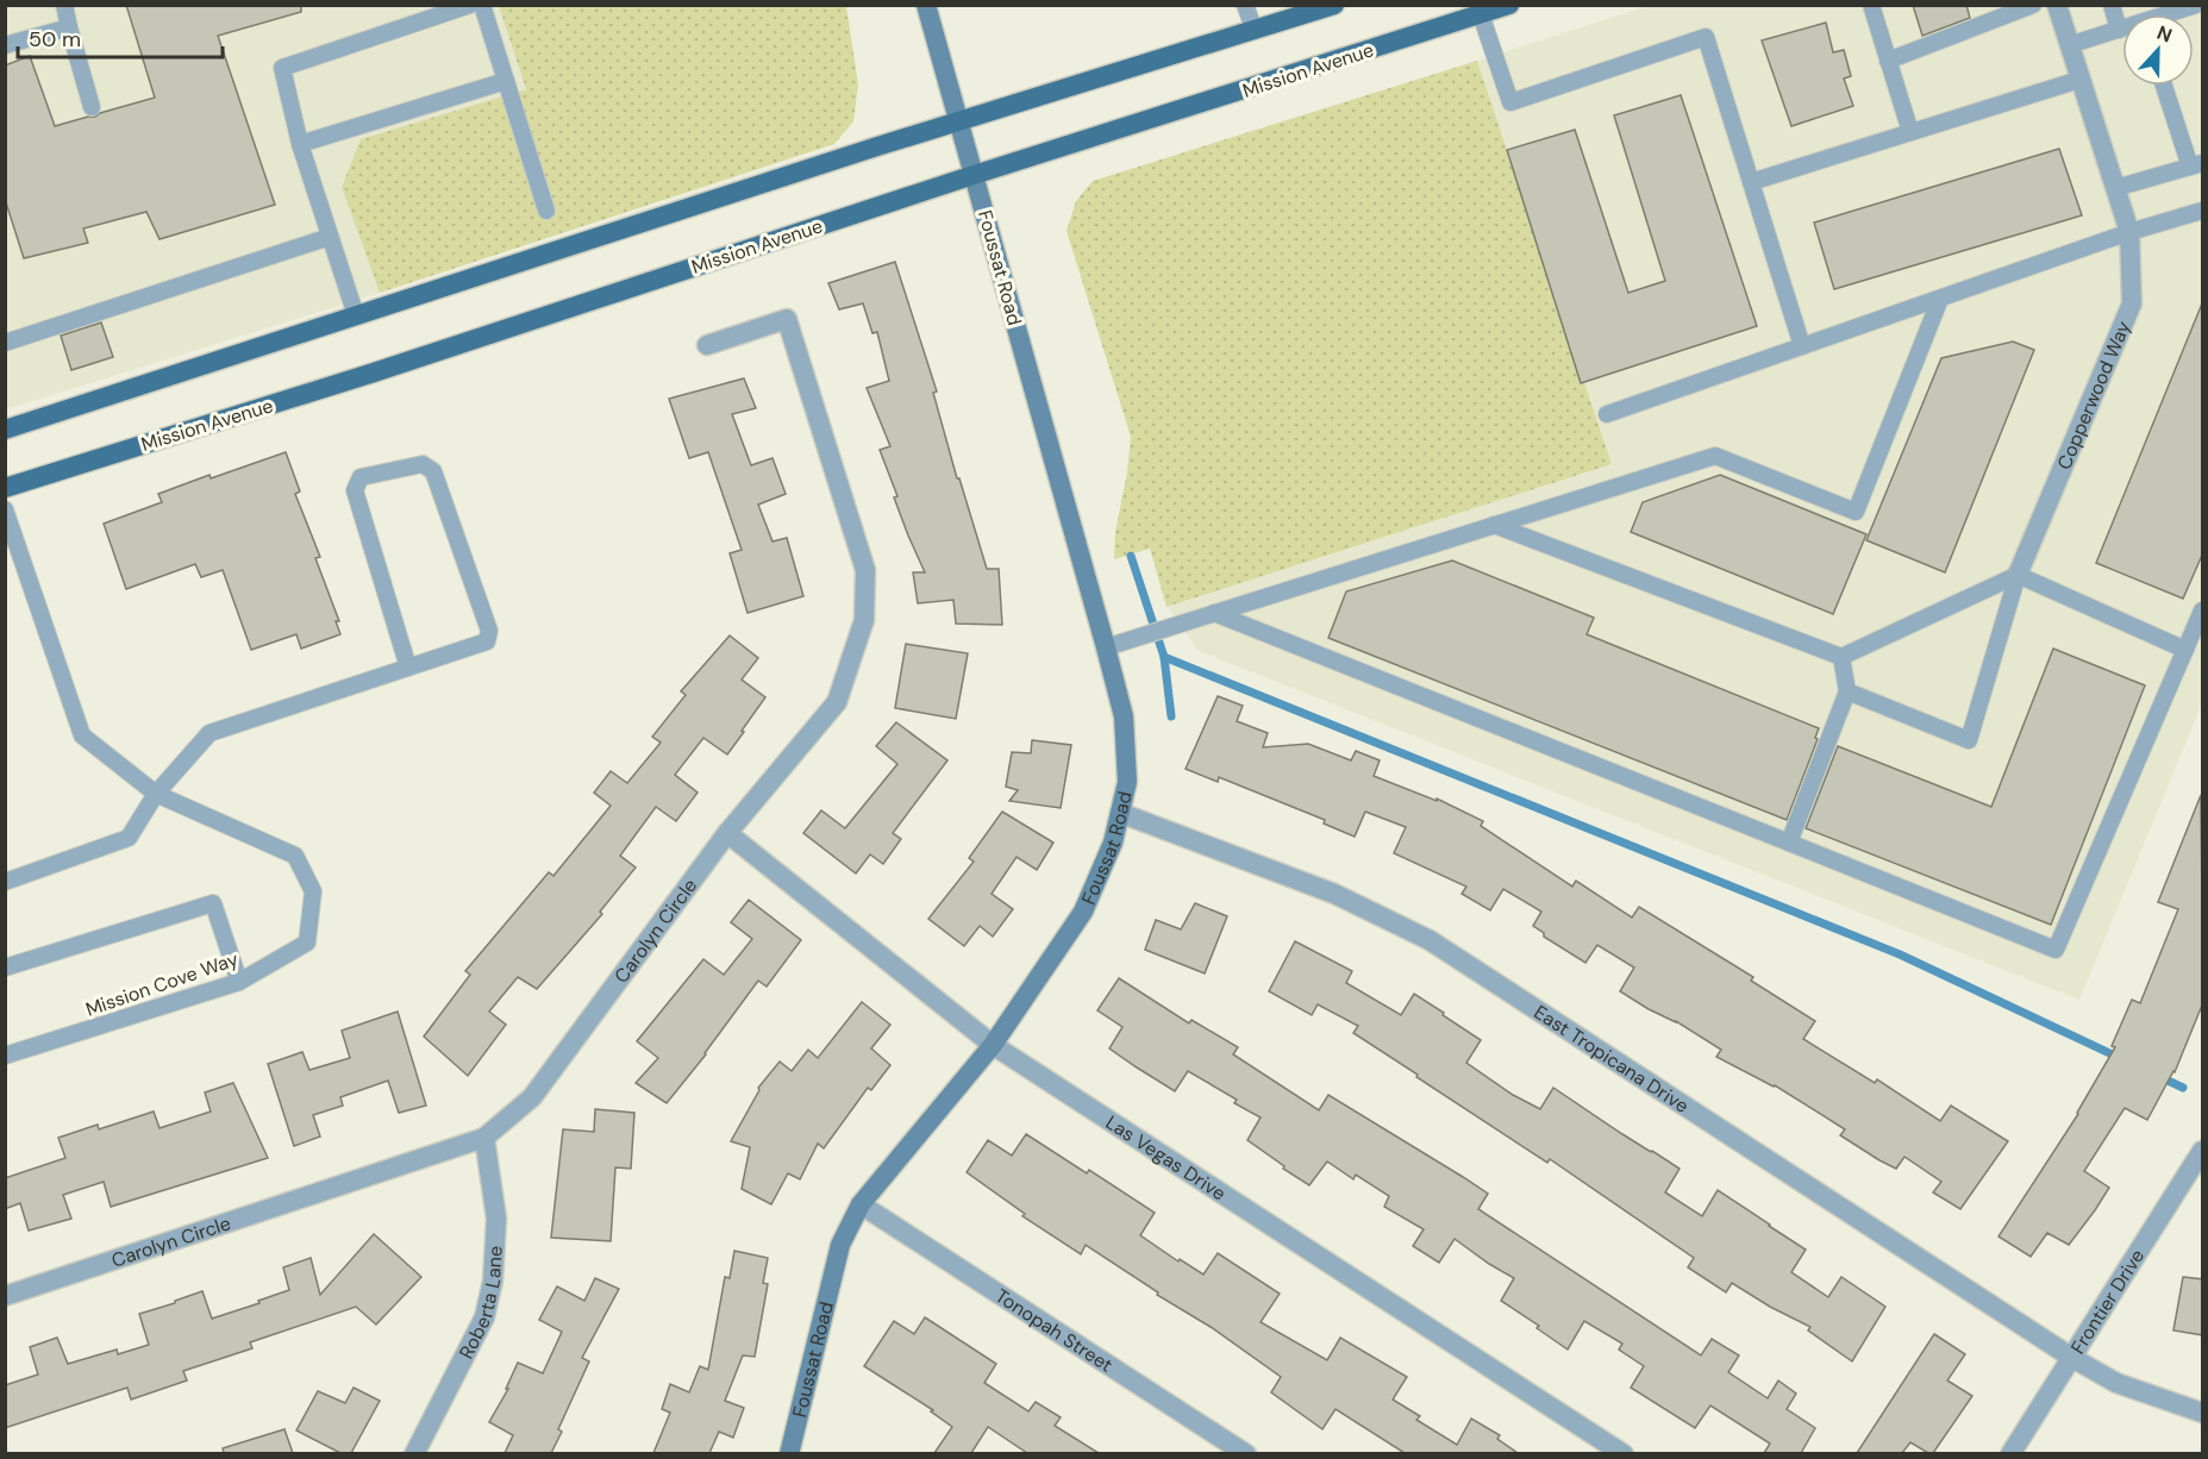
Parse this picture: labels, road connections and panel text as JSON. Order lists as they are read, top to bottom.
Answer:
{
  "streets": {
    "main road": ["Mission Avenue", "Foussat Road"],
    "street": [
      "Copperwood Way",
      "Carolyn Circle",
      "East Tropicana Drive",
      "Las Vegas Drive",
      "Roberta Lane",
      "Frontier Drive",
      "Tonopah Street"
    ],
    "lane": ["Mission Cove Way"]
  },
  "crossings": [
    ["Mission Avenue", "Foussat Road"],
    ["Foussat Road", "East Tropicana Drive"],
    ["Foussat Road", "Las Vegas Drive"],
    ["Foussat Road", "Tonopah Street"],
    ["Carolyn Circle", "Las Vegas Drive"],
    ["Carolyn Circle", "Roberta Lane"],
    ["East Tropicana Drive", "Frontier Drive"]
  ],
  "scale_bar": "50 m",
  "north": "top"
}
